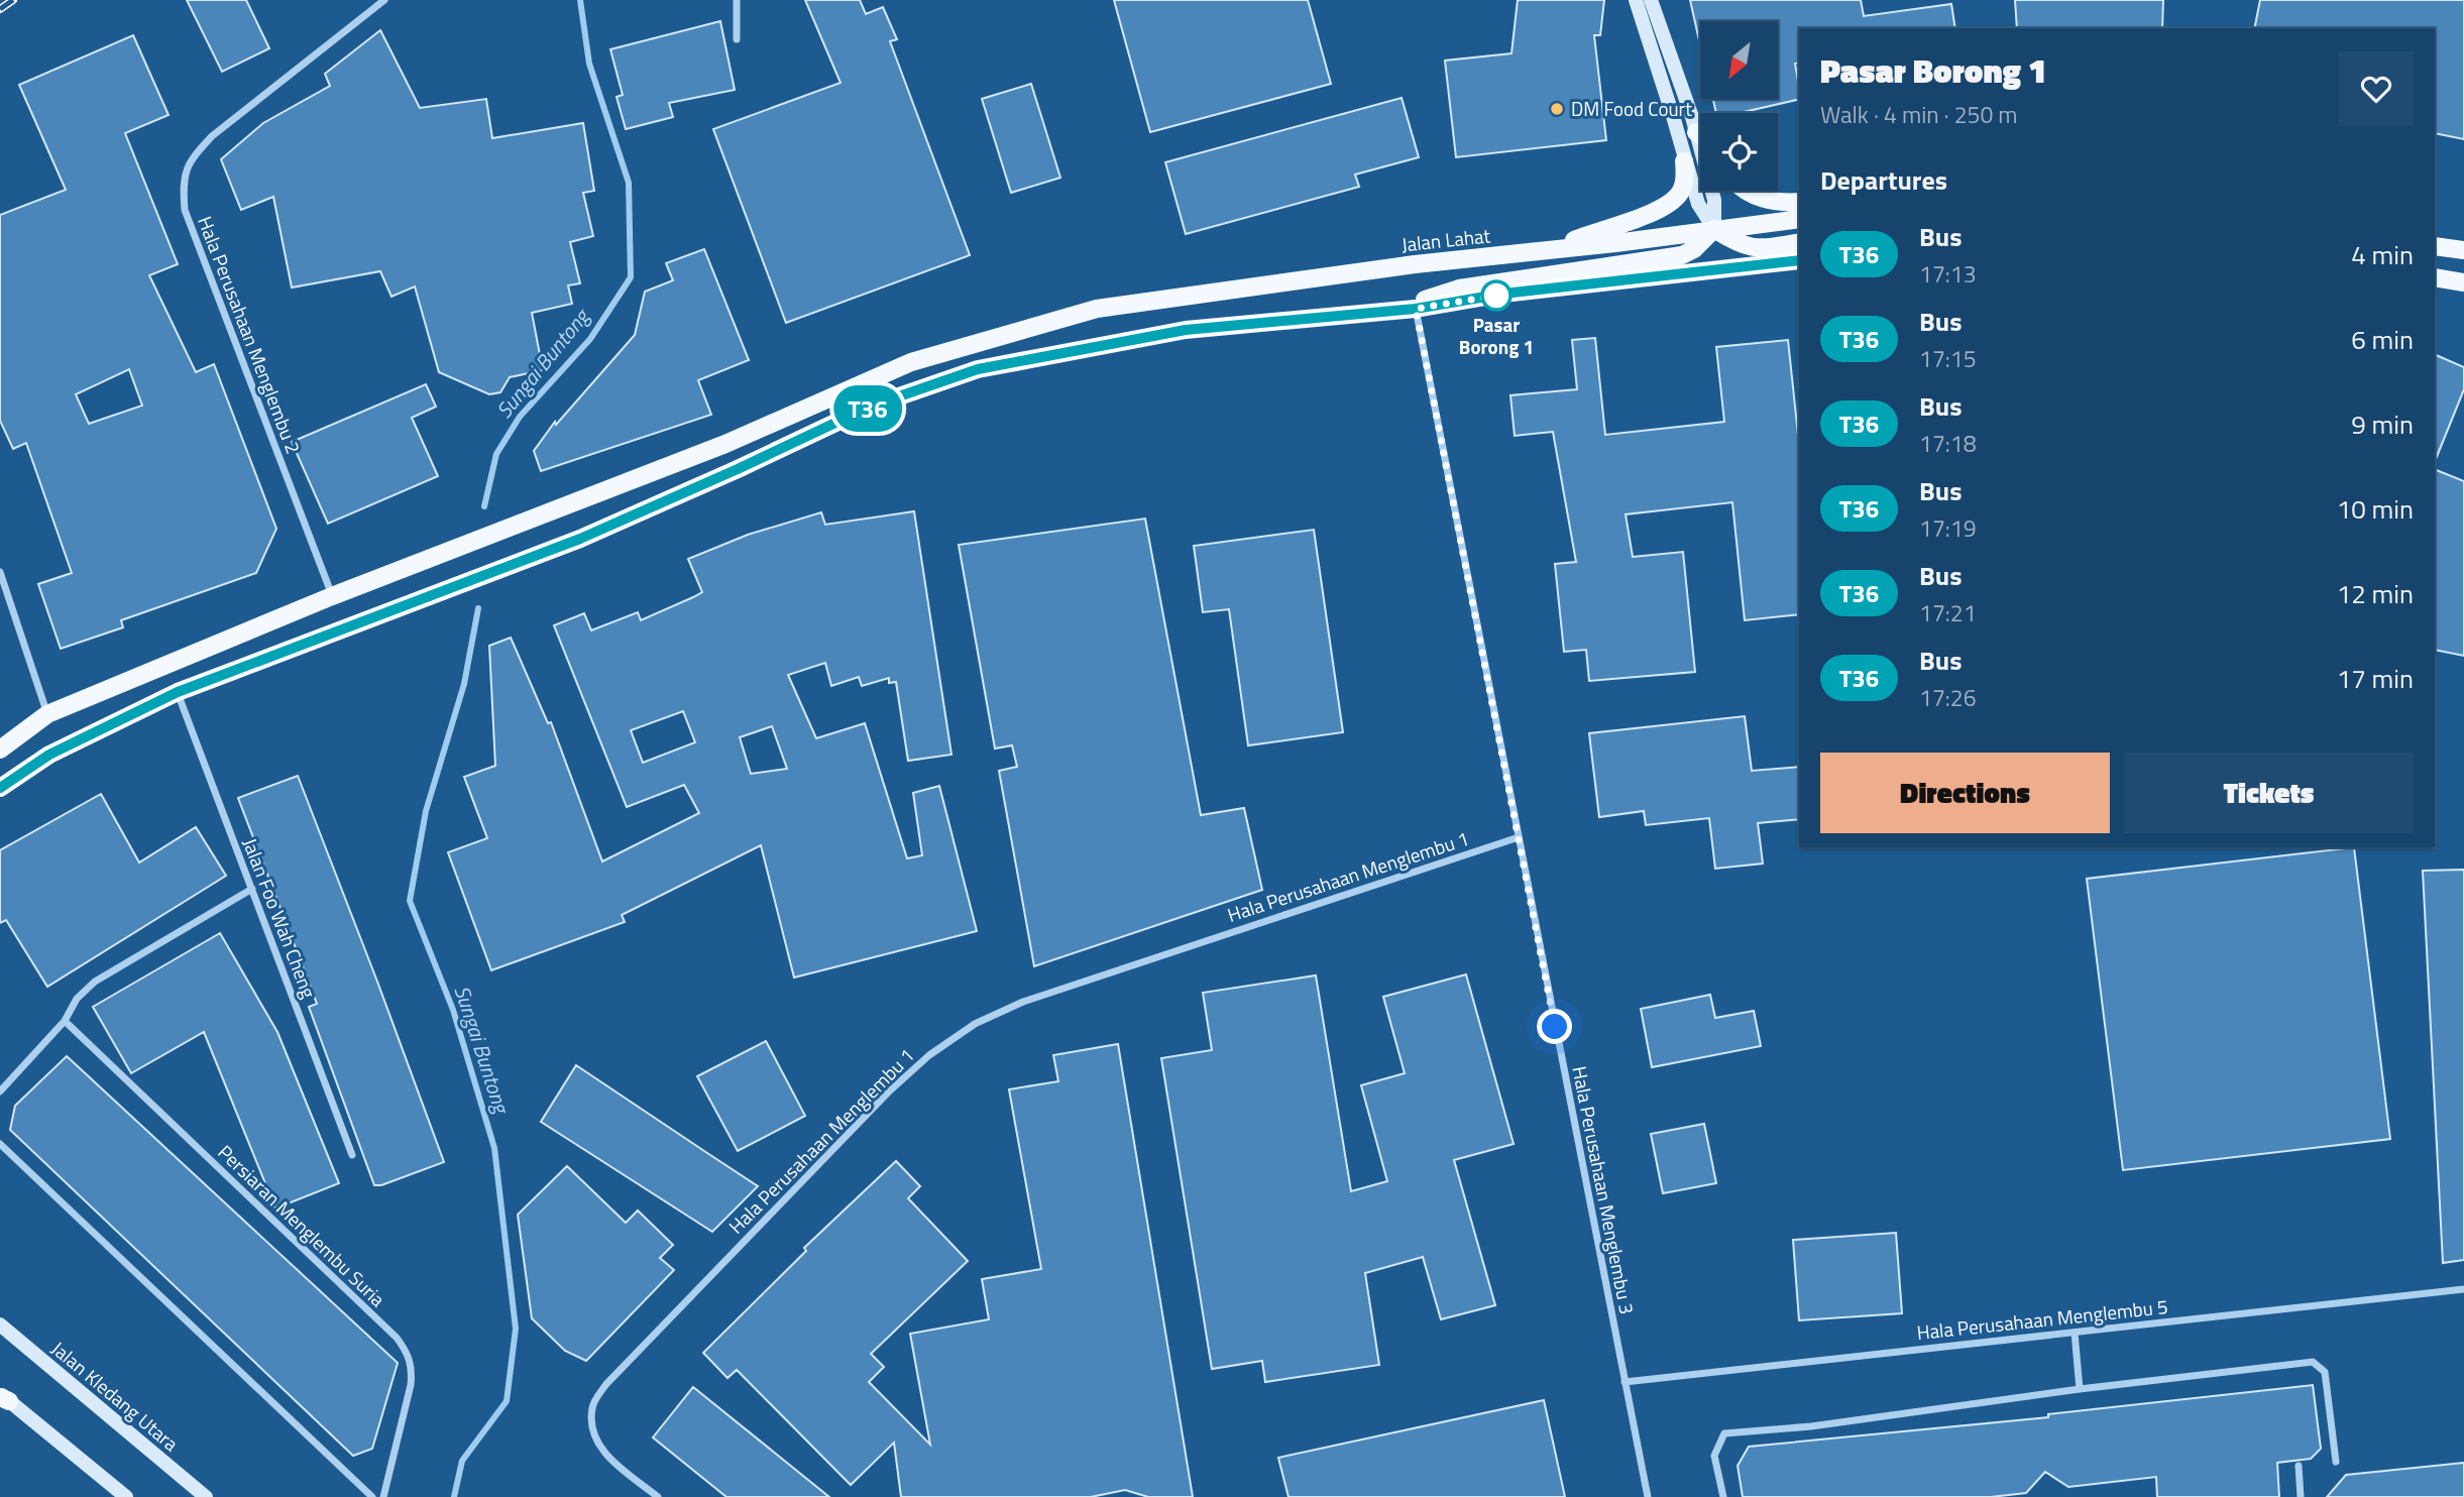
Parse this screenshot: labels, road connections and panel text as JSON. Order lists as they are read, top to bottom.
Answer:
{
  "streets": {
    "main road": ["Jalan Lahat"],
    "street": [
      "Hala Perusahaan Menglembu 2",
      "Hala Perusahaan Menglembu 1",
      "Jalan Foo Wah Cheng",
      "Hala Perusahaan Menglembu 3",
      "Persiaran Menglembu Suria",
      "Hala Perusahaan Menglembu 5",
      "Jalan Kledang Utara"
    ]
  },
  "crossings": [
    ["Jalan Lahat", "Hala Perusahaan Menglembu 2"],
    ["Hala Perusahaan Menglembu 1", "Hala Perusahaan Menglembu 3"],
    ["Hala Perusahaan Menglembu 3", "Hala Perusahaan Menglembu 5"]
  ],
  "water": ["Sungai Buntong"],
  "places": ["DM Food Court", "Pasar Borong 1"],
  "lines": ["bus line T36"],
  "north": "bottom left",
  "page": {
    "on_map": "T36",
    "heading": [
      ["Pasar Borong 1", "Walk · 4 min · 250 m"],
      "Departures"
    ],
    "list": [
      {
        "mark": "T36",
        "name": "Bus",
        "note": "17:13",
        "value": "4 min"
      },
      {
        "mark": "T36",
        "name": "Bus",
        "note": "17:15",
        "value": "6 min"
      },
      {
        "mark": "T36",
        "name": "Bus",
        "note": "17:18",
        "value": "9 min"
      },
      {
        "mark": "T36",
        "name": "Bus",
        "note": "17:19",
        "value": "10 min"
      },
      {
        "mark": "T36",
        "name": "Bus",
        "note": "17:21",
        "value": "12 min"
      },
      {
        "mark": "T36",
        "name": "Bus",
        "note": "17:26",
        "value": "17 min"
      }
    ],
    "buttons": ["Directions", "Tickets"]
  }
}
